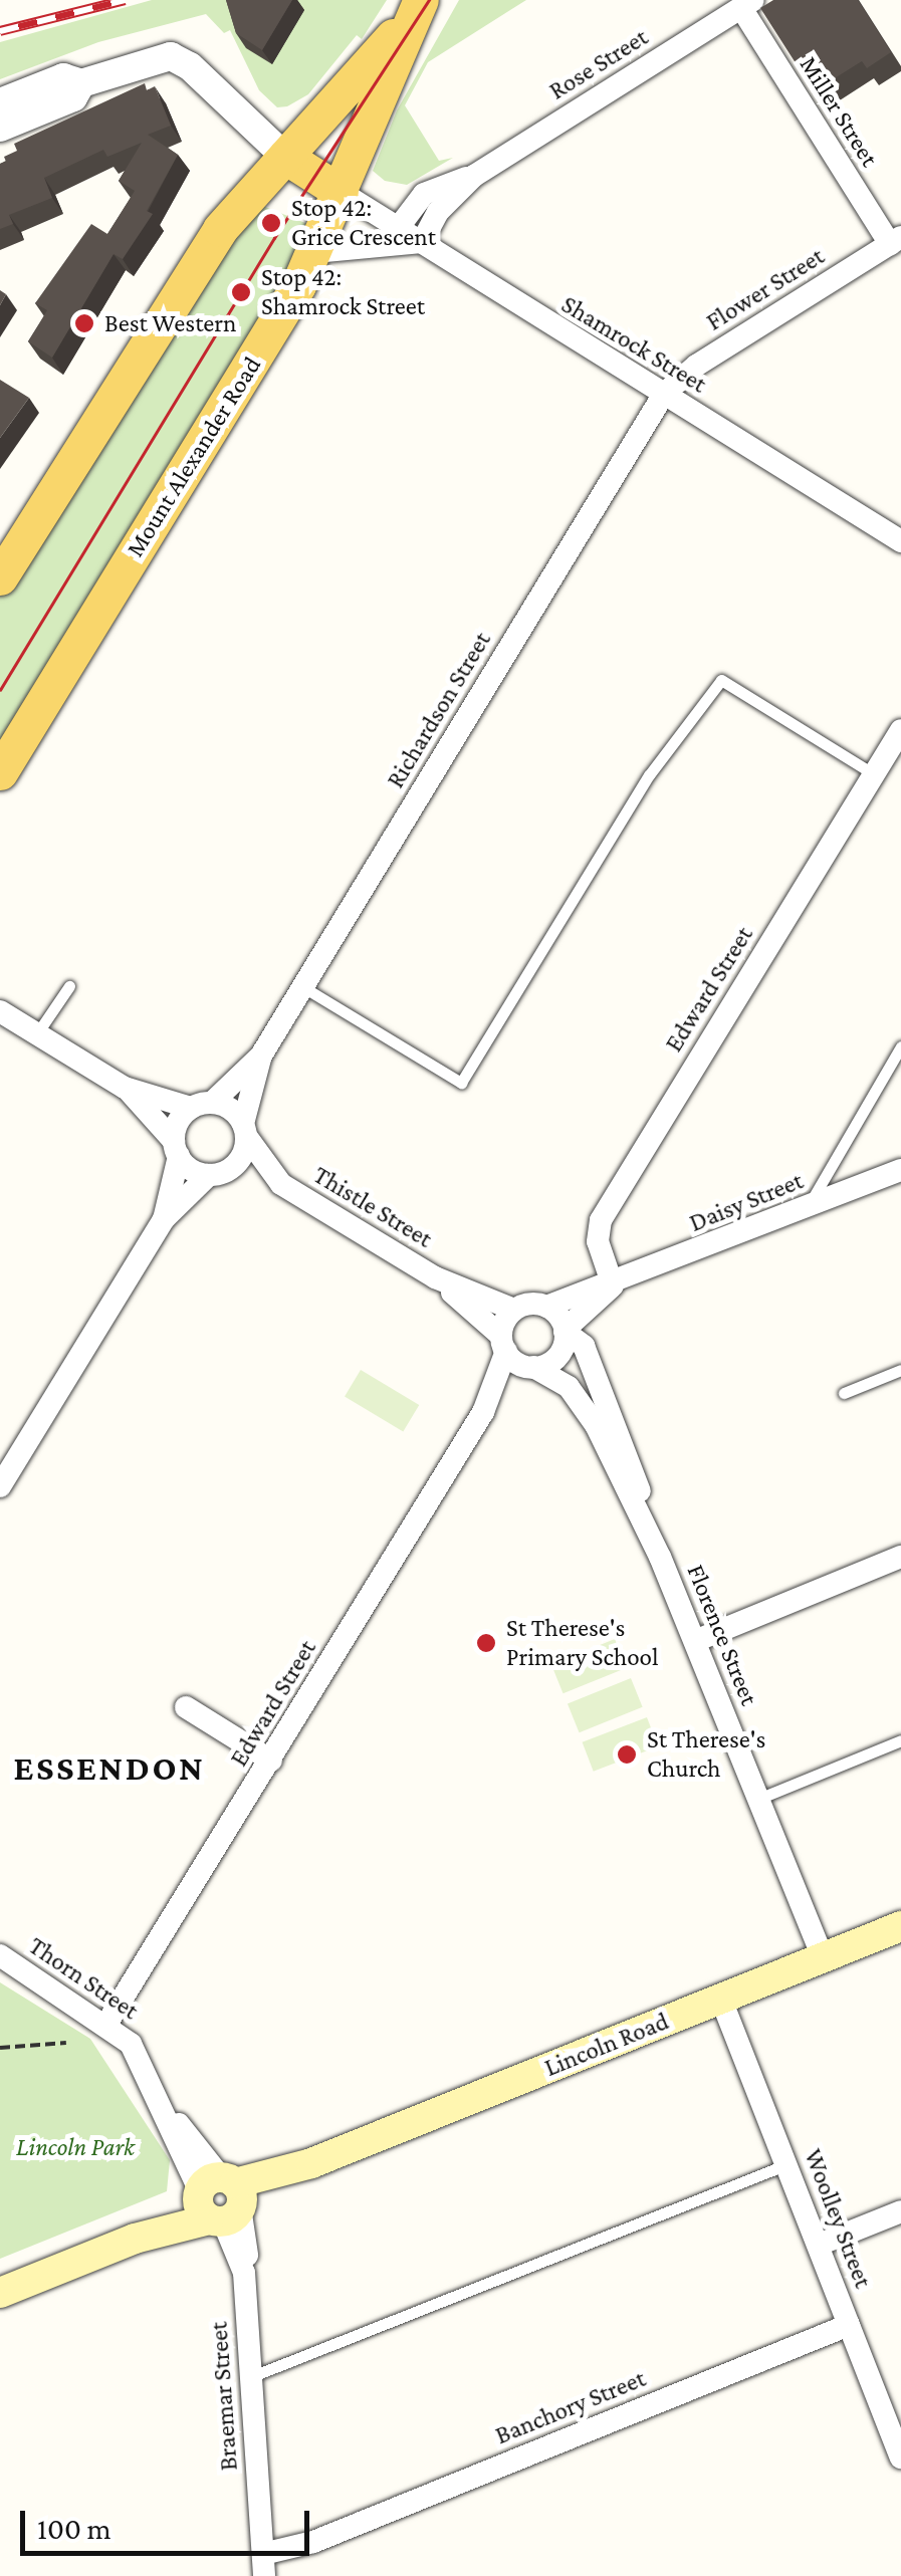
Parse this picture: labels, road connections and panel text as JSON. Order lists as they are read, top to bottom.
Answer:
{
  "streets": {
    "main road": ["Mount Alexander Road", "Lincoln Road"],
    "street": [
      "Rose Street",
      "Miller Street",
      "Flower Street",
      "Shamrock Street",
      "Richardson Street",
      "Edward Street",
      "Daisy Street",
      "Thistle Street",
      "Florence Street",
      "Thorn Street",
      "Woolley Street",
      "Braemar Street",
      "Banchory Street"
    ]
  },
  "crossings": [
    ["Rose Street", "Miller Street"],
    ["Rose Street", "Shamrock Street"],
    ["Miller Street", "Flower Street"],
    ["Flower Street", "Shamrock Street"],
    ["Flower Street", "Richardson Street"],
    ["Shamrock Street", "Mount Alexander Road"],
    ["Shamrock Street", "Richardson Street"],
    ["Richardson Street", "Thistle Street"],
    ["Edward Street", "Daisy Street"],
    ["Edward Street", "Thistle Street"],
    ["Edward Street", "Florence Street"],
    ["Edward Street", "Thorn Street"],
    ["Daisy Street", "Thistle Street"],
    ["Daisy Street", "Florence Street"],
    ["Thistle Street", "Florence Street"],
    ["Florence Street", "Lincoln Road"],
    ["Thorn Street", "Lincoln Road"],
    ["Thorn Street", "Braemar Street"],
    ["Lincoln Road", "Woolley Street"],
    ["Lincoln Road", "Braemar Street"],
    ["Woolley Street", "Banchory Street"],
    ["Braemar Street", "Banchory Street"]
  ],
  "districts": ["ESSENDON"],
  "parks": ["Lincoln Park"],
  "places": [
    "Stop 42: Grice Crescent",
    "Stop 42: Shamrock Street",
    "Best Western",
    "St Therese's Primary School",
    "St Therese's Church"
  ],
  "scale_bar": "100 m"
}
